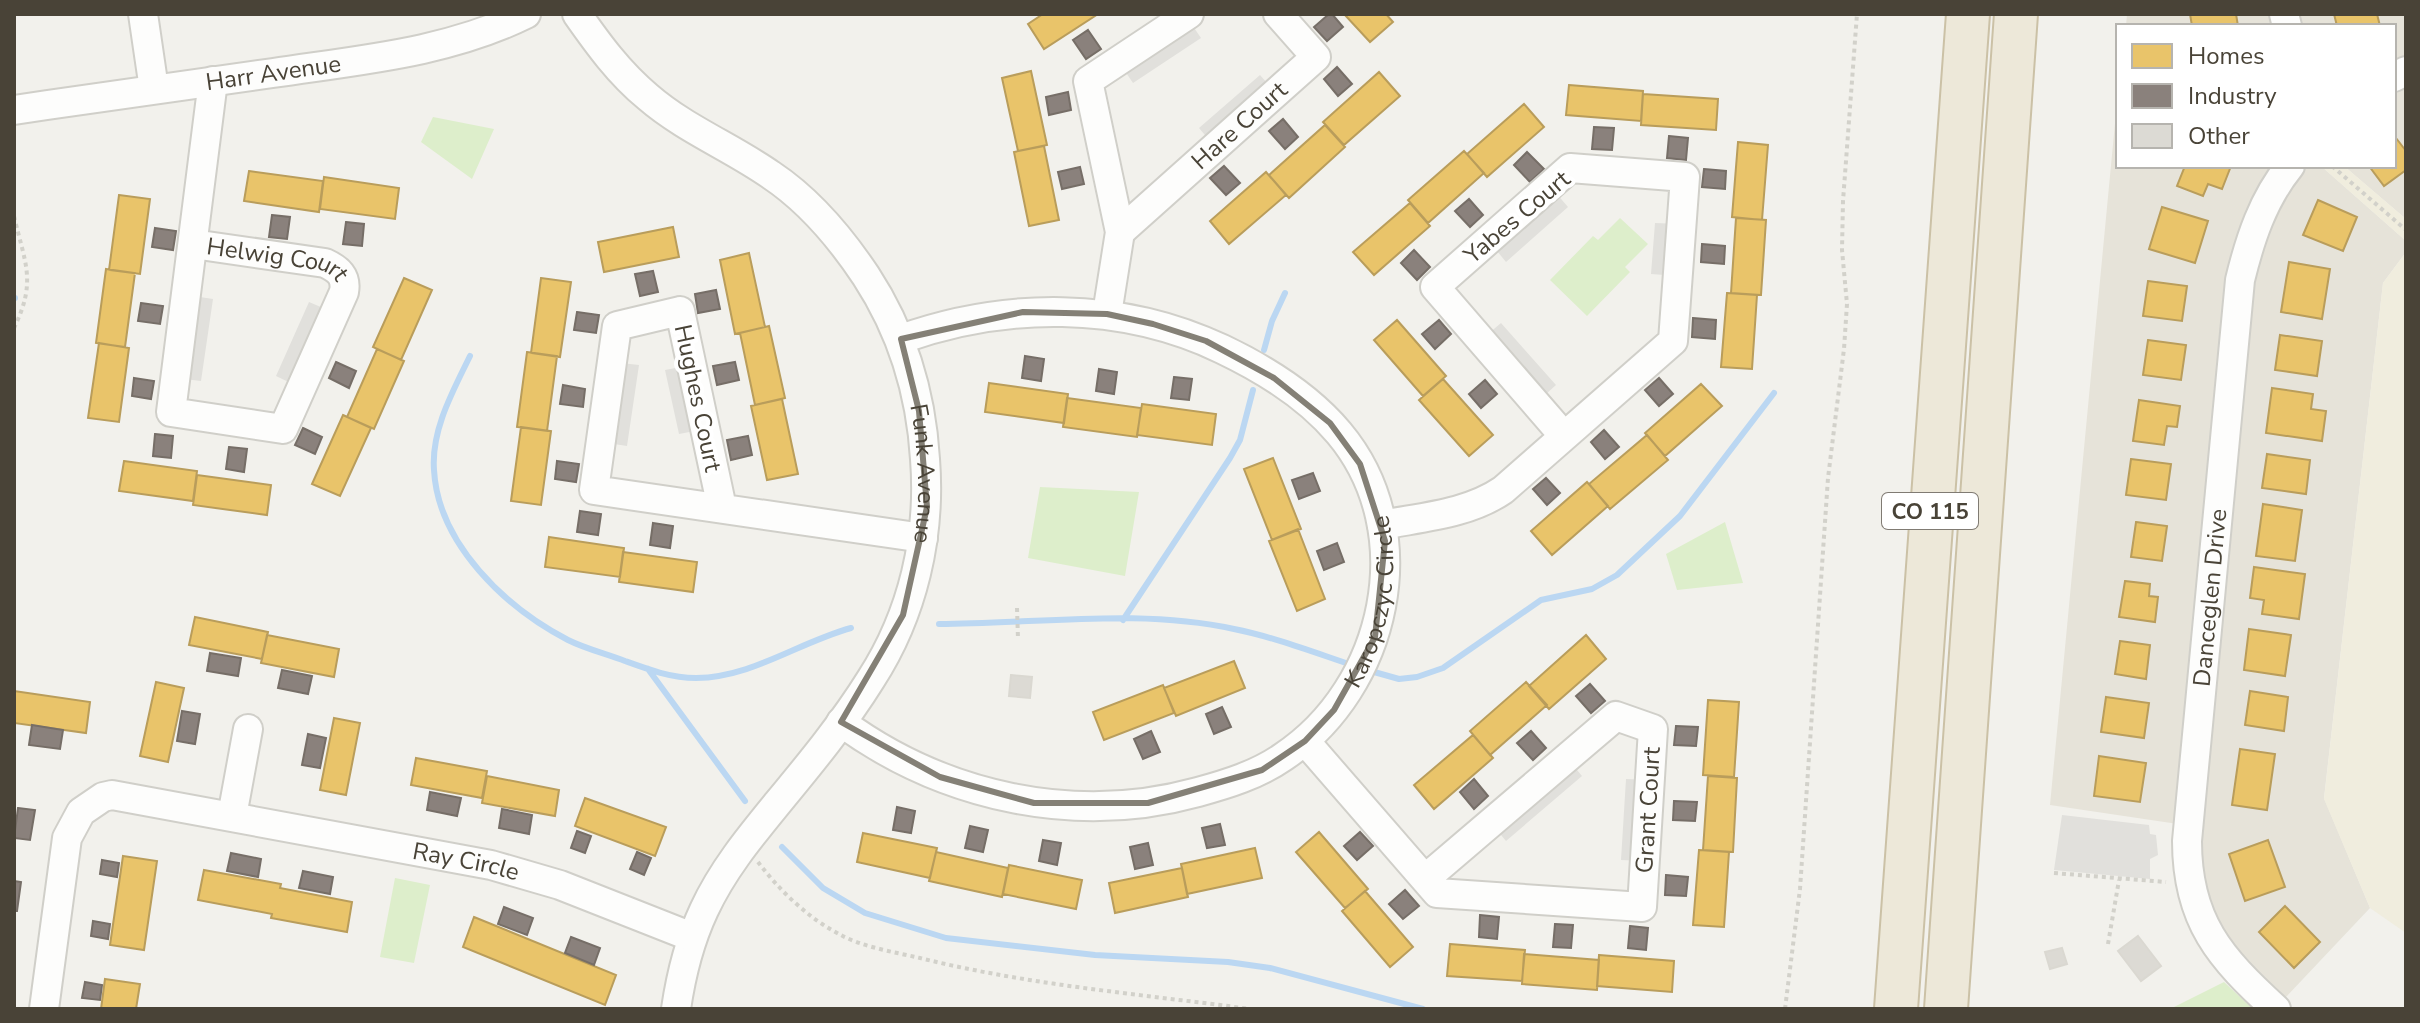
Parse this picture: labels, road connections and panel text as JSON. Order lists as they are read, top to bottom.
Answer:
{
  "streets": {
    "highway": ["CO 115"],
    "street": [
      "Harr Avenue",
      "Hare Court",
      "Yabes Court",
      "Helwig Court",
      "Hughes Court",
      "Funk Avenue",
      "Danceglen Drive",
      "Karopczyc Circle",
      "Grant Court",
      "Ray Circle"
    ]
  },
  "crossings": [
    ["Harr Avenue", "Helwig Court"],
    ["Yabes Court", "Karopczyc Circle"],
    ["Hughes Court", "Funk Avenue"],
    ["Funk Avenue", "Karopczyc Circle"],
    ["Funk Avenue", "Ray Circle"],
    ["Karopczyc Circle", "Grant Court"]
  ],
  "legend": ["Homes", "Industry", "Other"]
}
